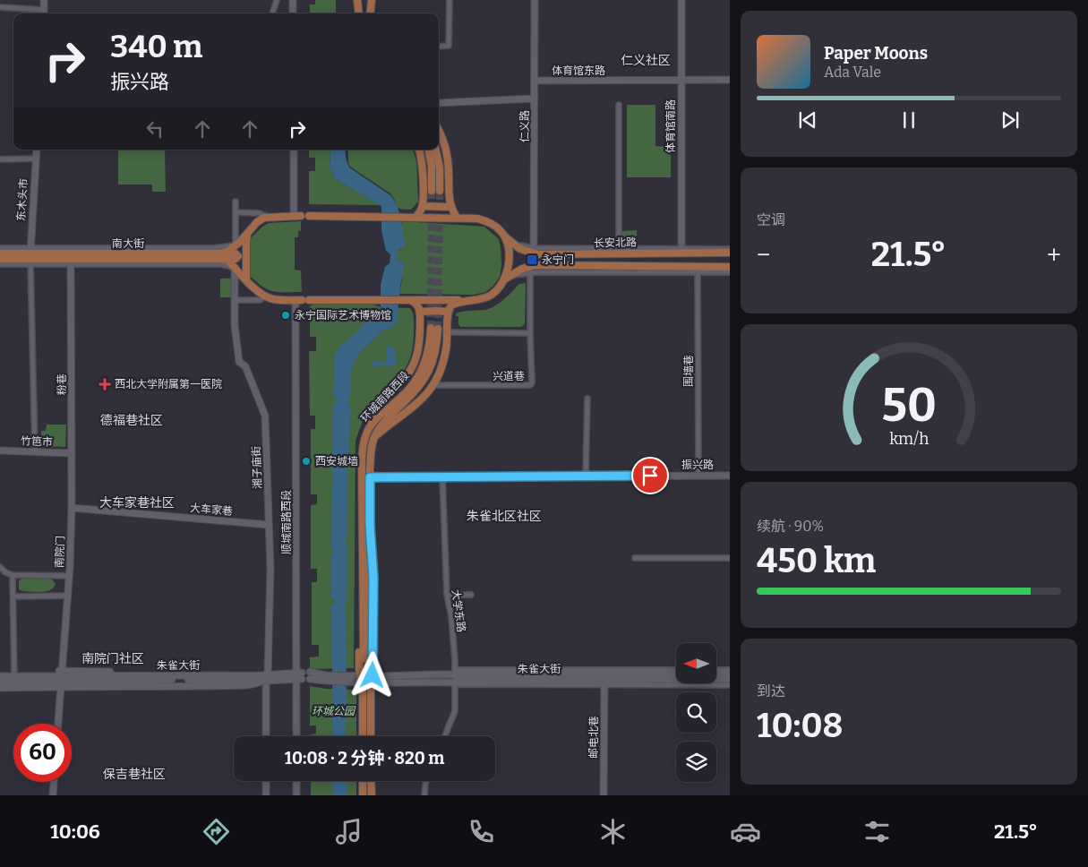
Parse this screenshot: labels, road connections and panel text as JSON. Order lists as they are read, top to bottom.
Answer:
{
  "streets": {
    "main road": ["长安北路", "南大街", "环城南路西段"],
    "street": [
      "体育馆东路",
      "仁义路",
      "体育馆南路",
      "东木头市",
      "围墙巷",
      "兴道巷",
      "粉巷",
      "竹笆市",
      "振兴路",
      "湘子庙街",
      "大车家巷",
      "顺城南路西段",
      "南院门",
      "大学东路",
      "朱雀大街",
      "邮电北巷"
    ]
  },
  "crossings": [
    ["体育馆东路", "仁义路"],
    ["体育馆东路", "体育馆南路"],
    ["仁义路", "长安北路"],
    ["体育馆南路", "长安北路"],
    ["东木头市", "南大街"],
    ["长安北路", "围墙巷"],
    ["长安北路", "兴道巷"],
    ["南大街", "粉巷"],
    ["南大街", "湘子庙街"],
    ["围墙巷", "振兴路"],
    ["粉巷", "竹笆市"],
    ["粉巷", "大车家巷"],
    ["粉巷", "南院门"],
    ["环城南路西段", "振兴路"],
    ["环城南路西段", "朱雀大街"],
    ["振兴路", "大学东路"],
    ["湘子庙街", "大车家巷"],
    ["湘子庙街", "朱雀大街"],
    ["大车家巷", "南院门"],
    ["顺城南路西段", "朱雀大街"],
    ["南院门", "朱雀大街"],
    ["大学东路", "朱雀大街"],
    ["朱雀大街", "邮电北巷"]
  ],
  "districts": [
    "仁义社区",
    "德福巷社区",
    "大车家巷社区",
    "朱雀北区社区",
    "南院门社区",
    "保吉巷社区"
  ],
  "parks": ["环城公园"],
  "places": {
    "transit": ["永宁门"],
    "other": ["永宁国际艺术博物馆", "西安城墙"],
    "health": ["西北大学附属第一医院"]
  },
  "north": "left",
  "page": {
    "turn": ["340 m", "振兴路"],
    "song": ["Paper Moons", "Ada Vale"],
    "tile": [
      "空调",
      ["续航 · 90%", "450 km"],
      ["到达", "10:08"]
    ],
    "heat": ["−", "21.5°", "+"],
    "limit": "60",
    "trip": "10:08 · 2 分钟 · 820 m",
    "tabs": ["10:06", "21.5°"],
    "gauge": ["50", "km/h"]
  }
}
